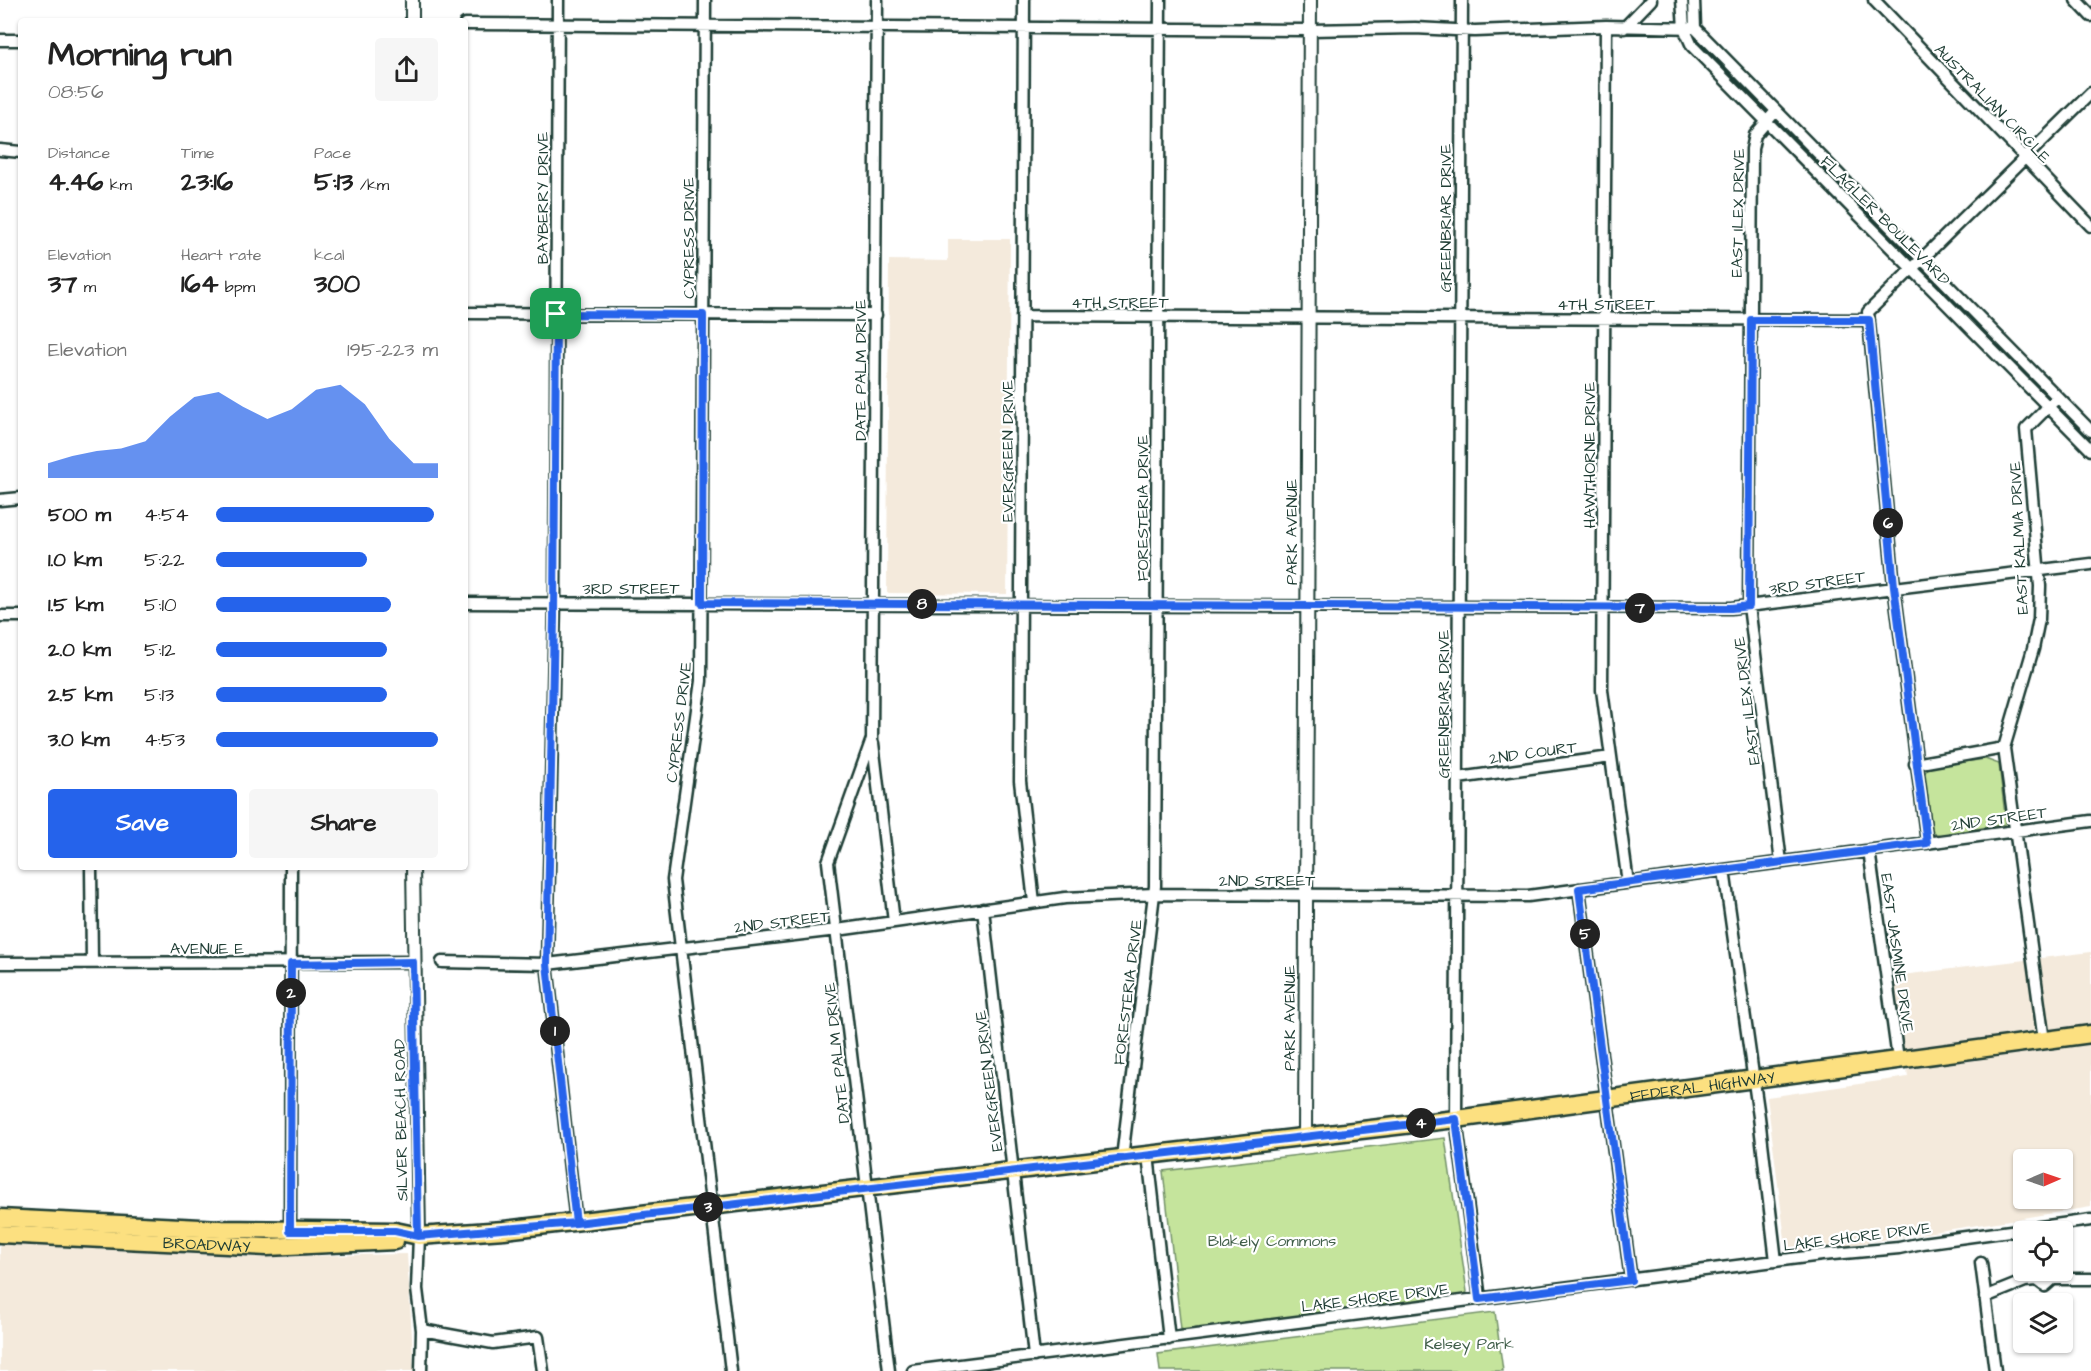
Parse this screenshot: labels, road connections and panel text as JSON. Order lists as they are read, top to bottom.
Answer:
{
  "streets": {
    "main road": ["FEDERAL HIGHWAY", "BROADWAY"],
    "street": [
      "AUSTRALIAN CIRCLE",
      "BAYBERRY DRIVE",
      "EAST ILEX DRIVE",
      "GREENBRIAR DRIVE",
      "FLAGLER BOULEVARD",
      "CYPRESS DRIVE",
      "4TH STREET",
      "DATE PALM DRIVE",
      "EVERGREEN DRIVE",
      "HAWTHORNE DRIVE",
      "FORESTERIA DRIVE",
      "PARK AVENUE",
      "EAST KALMIA DRIVE",
      "3RD STREET",
      "2ND COURT",
      "2ND STREET",
      "AVENUE E",
      "EAST JASMINE DRIVE",
      "SILVER BEACH ROAD",
      "LAKE SHORE DRIVE"
    ]
  },
  "crossings": [
    ["BAYBERRY DRIVE", "3RD STREET"],
    ["BAYBERRY DRIVE", "2ND STREET"],
    ["BAYBERRY DRIVE", "FEDERAL HIGHWAY"],
    ["EAST ILEX DRIVE", "FLAGLER BOULEVARD"],
    ["EAST ILEX DRIVE", "4TH STREET"],
    ["EAST ILEX DRIVE", "3RD STREET"],
    ["EAST ILEX DRIVE", "2ND STREET"],
    ["GREENBRIAR DRIVE", "4TH STREET"],
    ["GREENBRIAR DRIVE", "3RD STREET"],
    ["GREENBRIAR DRIVE", "2ND COURT"],
    ["GREENBRIAR DRIVE", "2ND STREET"],
    ["GREENBRIAR DRIVE", "FEDERAL HIGHWAY"],
    ["GREENBRIAR DRIVE", "LAKE SHORE DRIVE"],
    ["FLAGLER BOULEVARD", "EAST KALMIA DRIVE"],
    ["CYPRESS DRIVE", "3RD STREET"],
    ["CYPRESS DRIVE", "2ND STREET"],
    ["CYPRESS DRIVE", "FEDERAL HIGHWAY"],
    ["4TH STREET", "EVERGREEN DRIVE"],
    ["4TH STREET", "HAWTHORNE DRIVE"],
    ["4TH STREET", "FORESTERIA DRIVE"],
    ["4TH STREET", "PARK AVENUE"],
    ["DATE PALM DRIVE", "3RD STREET"],
    ["DATE PALM DRIVE", "2ND STREET"],
    ["DATE PALM DRIVE", "FEDERAL HIGHWAY"],
    ["EVERGREEN DRIVE", "3RD STREET"],
    ["EVERGREEN DRIVE", "2ND STREET"],
    ["EVERGREEN DRIVE", "FEDERAL HIGHWAY"],
    ["EVERGREEN DRIVE", "LAKE SHORE DRIVE"],
    ["HAWTHORNE DRIVE", "3RD STREET"],
    ["HAWTHORNE DRIVE", "2ND COURT"],
    ["HAWTHORNE DRIVE", "2ND STREET"],
    ["FORESTERIA DRIVE", "3RD STREET"],
    ["FORESTERIA DRIVE", "2ND STREET"],
    ["FORESTERIA DRIVE", "FEDERAL HIGHWAY"],
    ["PARK AVENUE", "3RD STREET"],
    ["PARK AVENUE", "2ND STREET"],
    ["PARK AVENUE", "FEDERAL HIGHWAY"],
    ["EAST KALMIA DRIVE", "3RD STREET"],
    ["EAST KALMIA DRIVE", "2ND STREET"],
    ["EAST KALMIA DRIVE", "FEDERAL HIGHWAY"],
    ["2ND STREET", "EAST JASMINE DRIVE"],
    ["AVENUE E", "SILVER BEACH ROAD"],
    ["EAST JASMINE DRIVE", "FEDERAL HIGHWAY"],
    ["FEDERAL HIGHWAY", "SILVER BEACH ROAD"],
    ["FEDERAL HIGHWAY", "BROADWAY"],
    ["SILVER BEACH ROAD", "BROADWAY"]
  ],
  "parks": ["Blakely Commons", "Kelsey Park"],
  "north": "right",
  "page": {
    "heading": ["Morning run", "08:56"],
    "stats": [
      ["Distance", "4.46 km"],
      ["Time", "23:16"],
      ["Pace", "5:13 /km"],
      ["Elevation", "37 m"],
      ["Heart rate", "164 bpm"],
      ["kcal", "300"]
    ],
    "chart": ["Elevation", "195–223 m"],
    "list": [
      {
        "name": "500 m",
        "note": "4:54"
      },
      {
        "name": "1.0 km",
        "note": "5:22"
      },
      {
        "name": "1.5 km",
        "note": "5:10"
      },
      {
        "name": "2.0 km",
        "note": "5:12"
      },
      {
        "name": "2.5 km",
        "note": "5:13"
      },
      {
        "name": "3.0 km",
        "note": "4:53"
      }
    ],
    "pins": [
      "6",
      "8",
      "7",
      "5",
      "2",
      "1",
      "4",
      "3"
    ],
    "buttons": ["Save", "Share"]
  }
}
